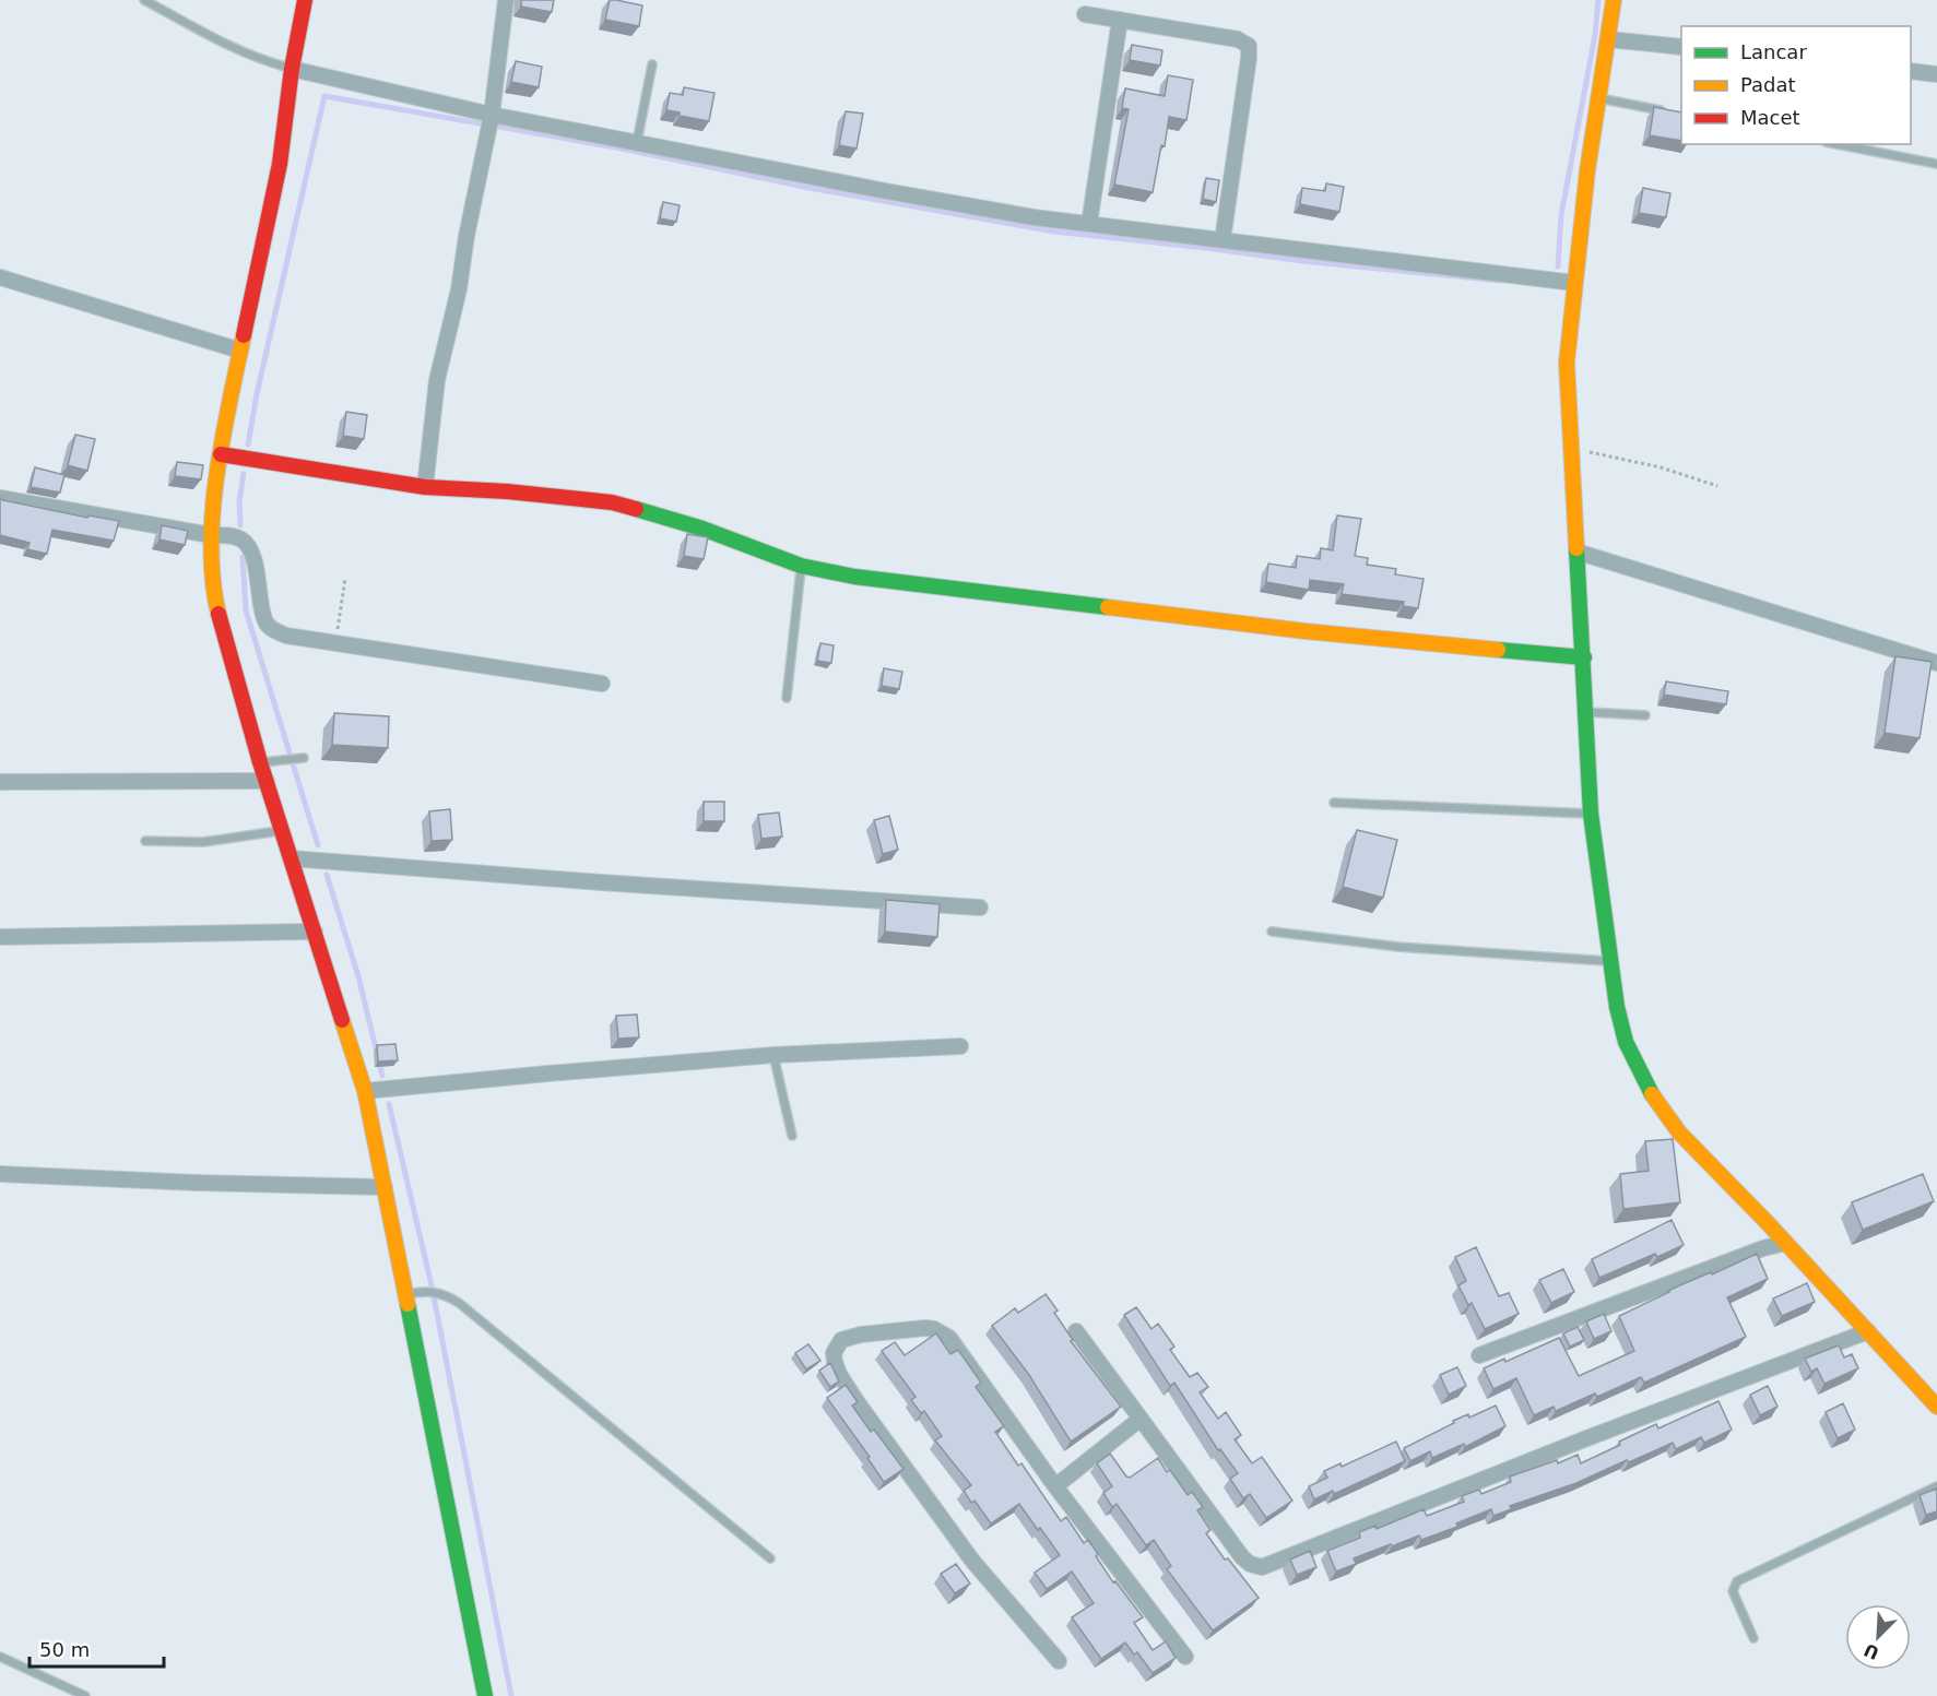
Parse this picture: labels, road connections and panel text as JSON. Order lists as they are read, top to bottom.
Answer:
{
  "legend": ["Lancar", "Padat", "Macet"],
  "scale_bar": "50 m",
  "north": "bottom left"
}
